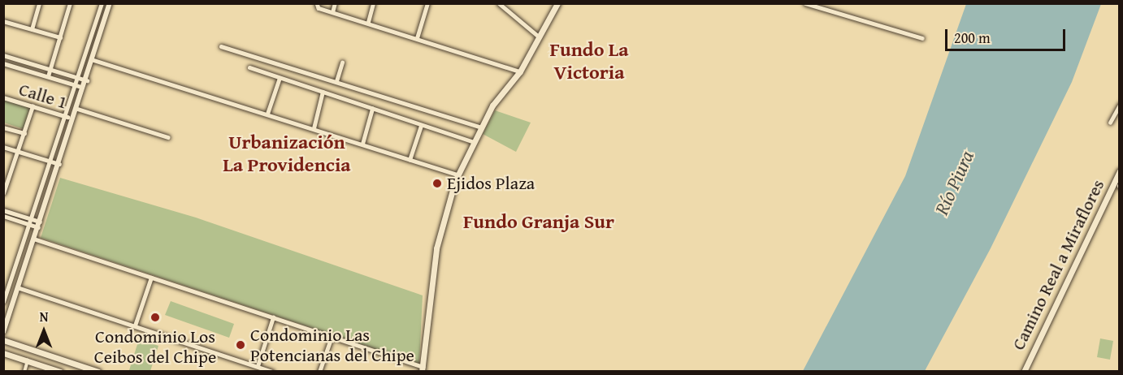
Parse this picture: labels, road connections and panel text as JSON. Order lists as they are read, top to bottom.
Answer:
{
  "streets": {
    "main road": ["Camino Real a Miraflores"],
    "street": ["Calle 1"]
  },
  "districts": ["Fundo La Victoria", "Urbanización La Providencia", "Fundo Granja Sur"],
  "water": ["Río Piura"],
  "places": ["Ejidos Plaza", "Condominio Los Ceibos del Chipe", "Condominio Las Potencianas del Chipe"],
  "scale_bar": "200 m",
  "north": "top"
}
